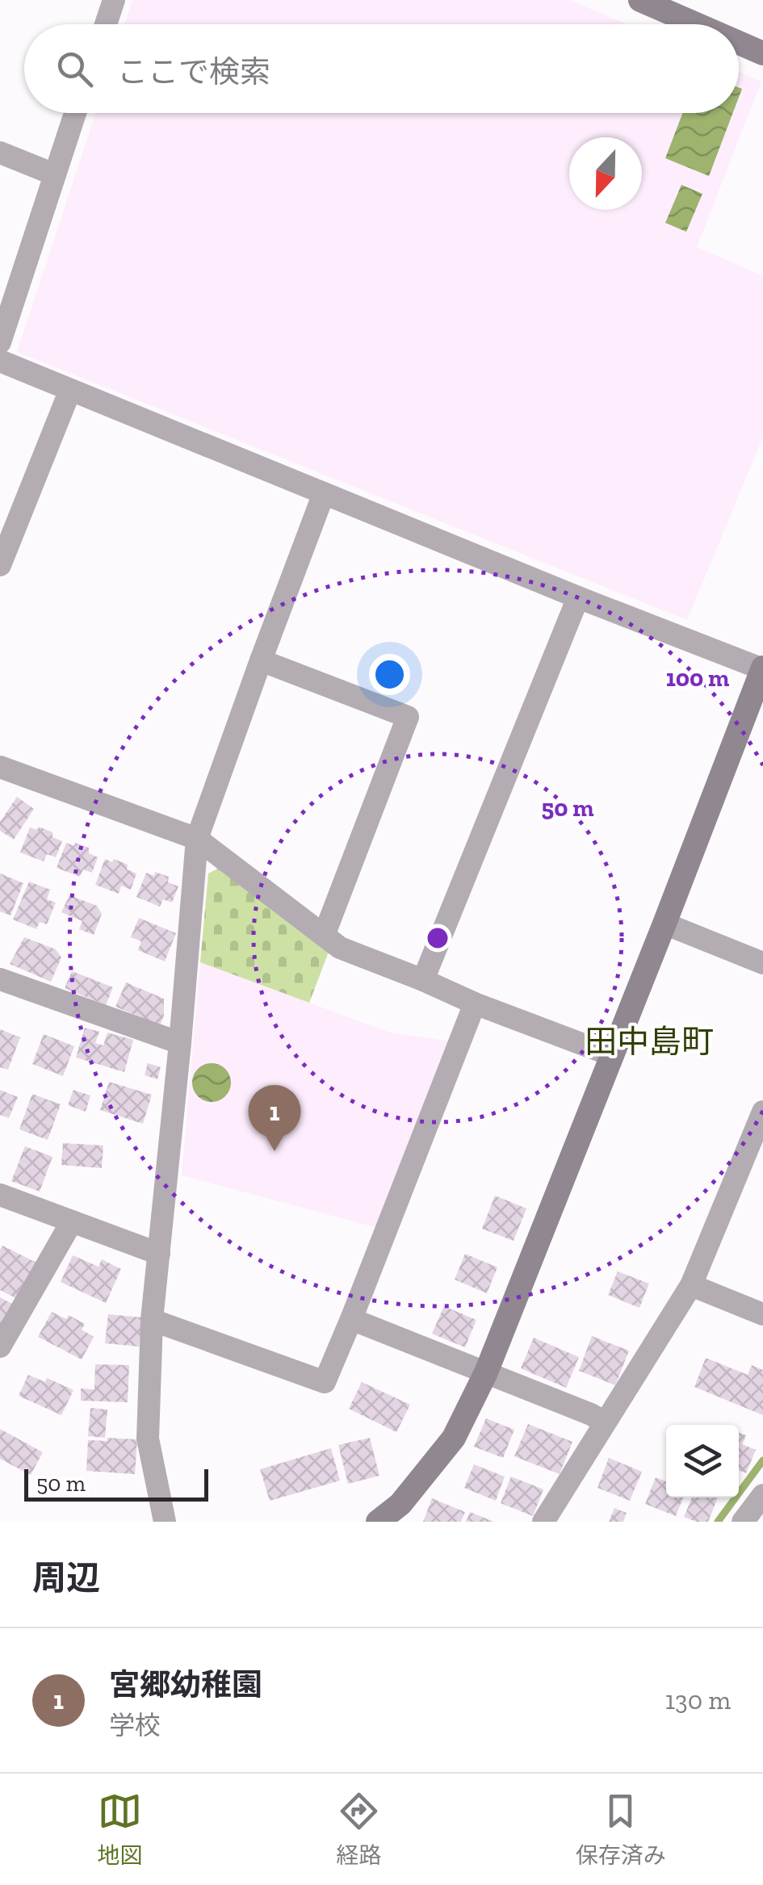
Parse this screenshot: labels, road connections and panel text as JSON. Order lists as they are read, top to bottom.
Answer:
{
  "districts": ["田中島町"],
  "scale_bar": "50 m",
  "north": "bottom",
  "page": {
    "search": "ここで検索",
    "pins": "1",
    "scale": "50 m",
    "heading": "周辺",
    "list": [
      {
        "mark": "1",
        "name": "宮郷幼稚園",
        "note": "学校",
        "value": "130 m"
      }
    ],
    "nav": ["地図", "経路", "保存済み"]
  },
  "rings": ["100 m", "50 m"]
}
